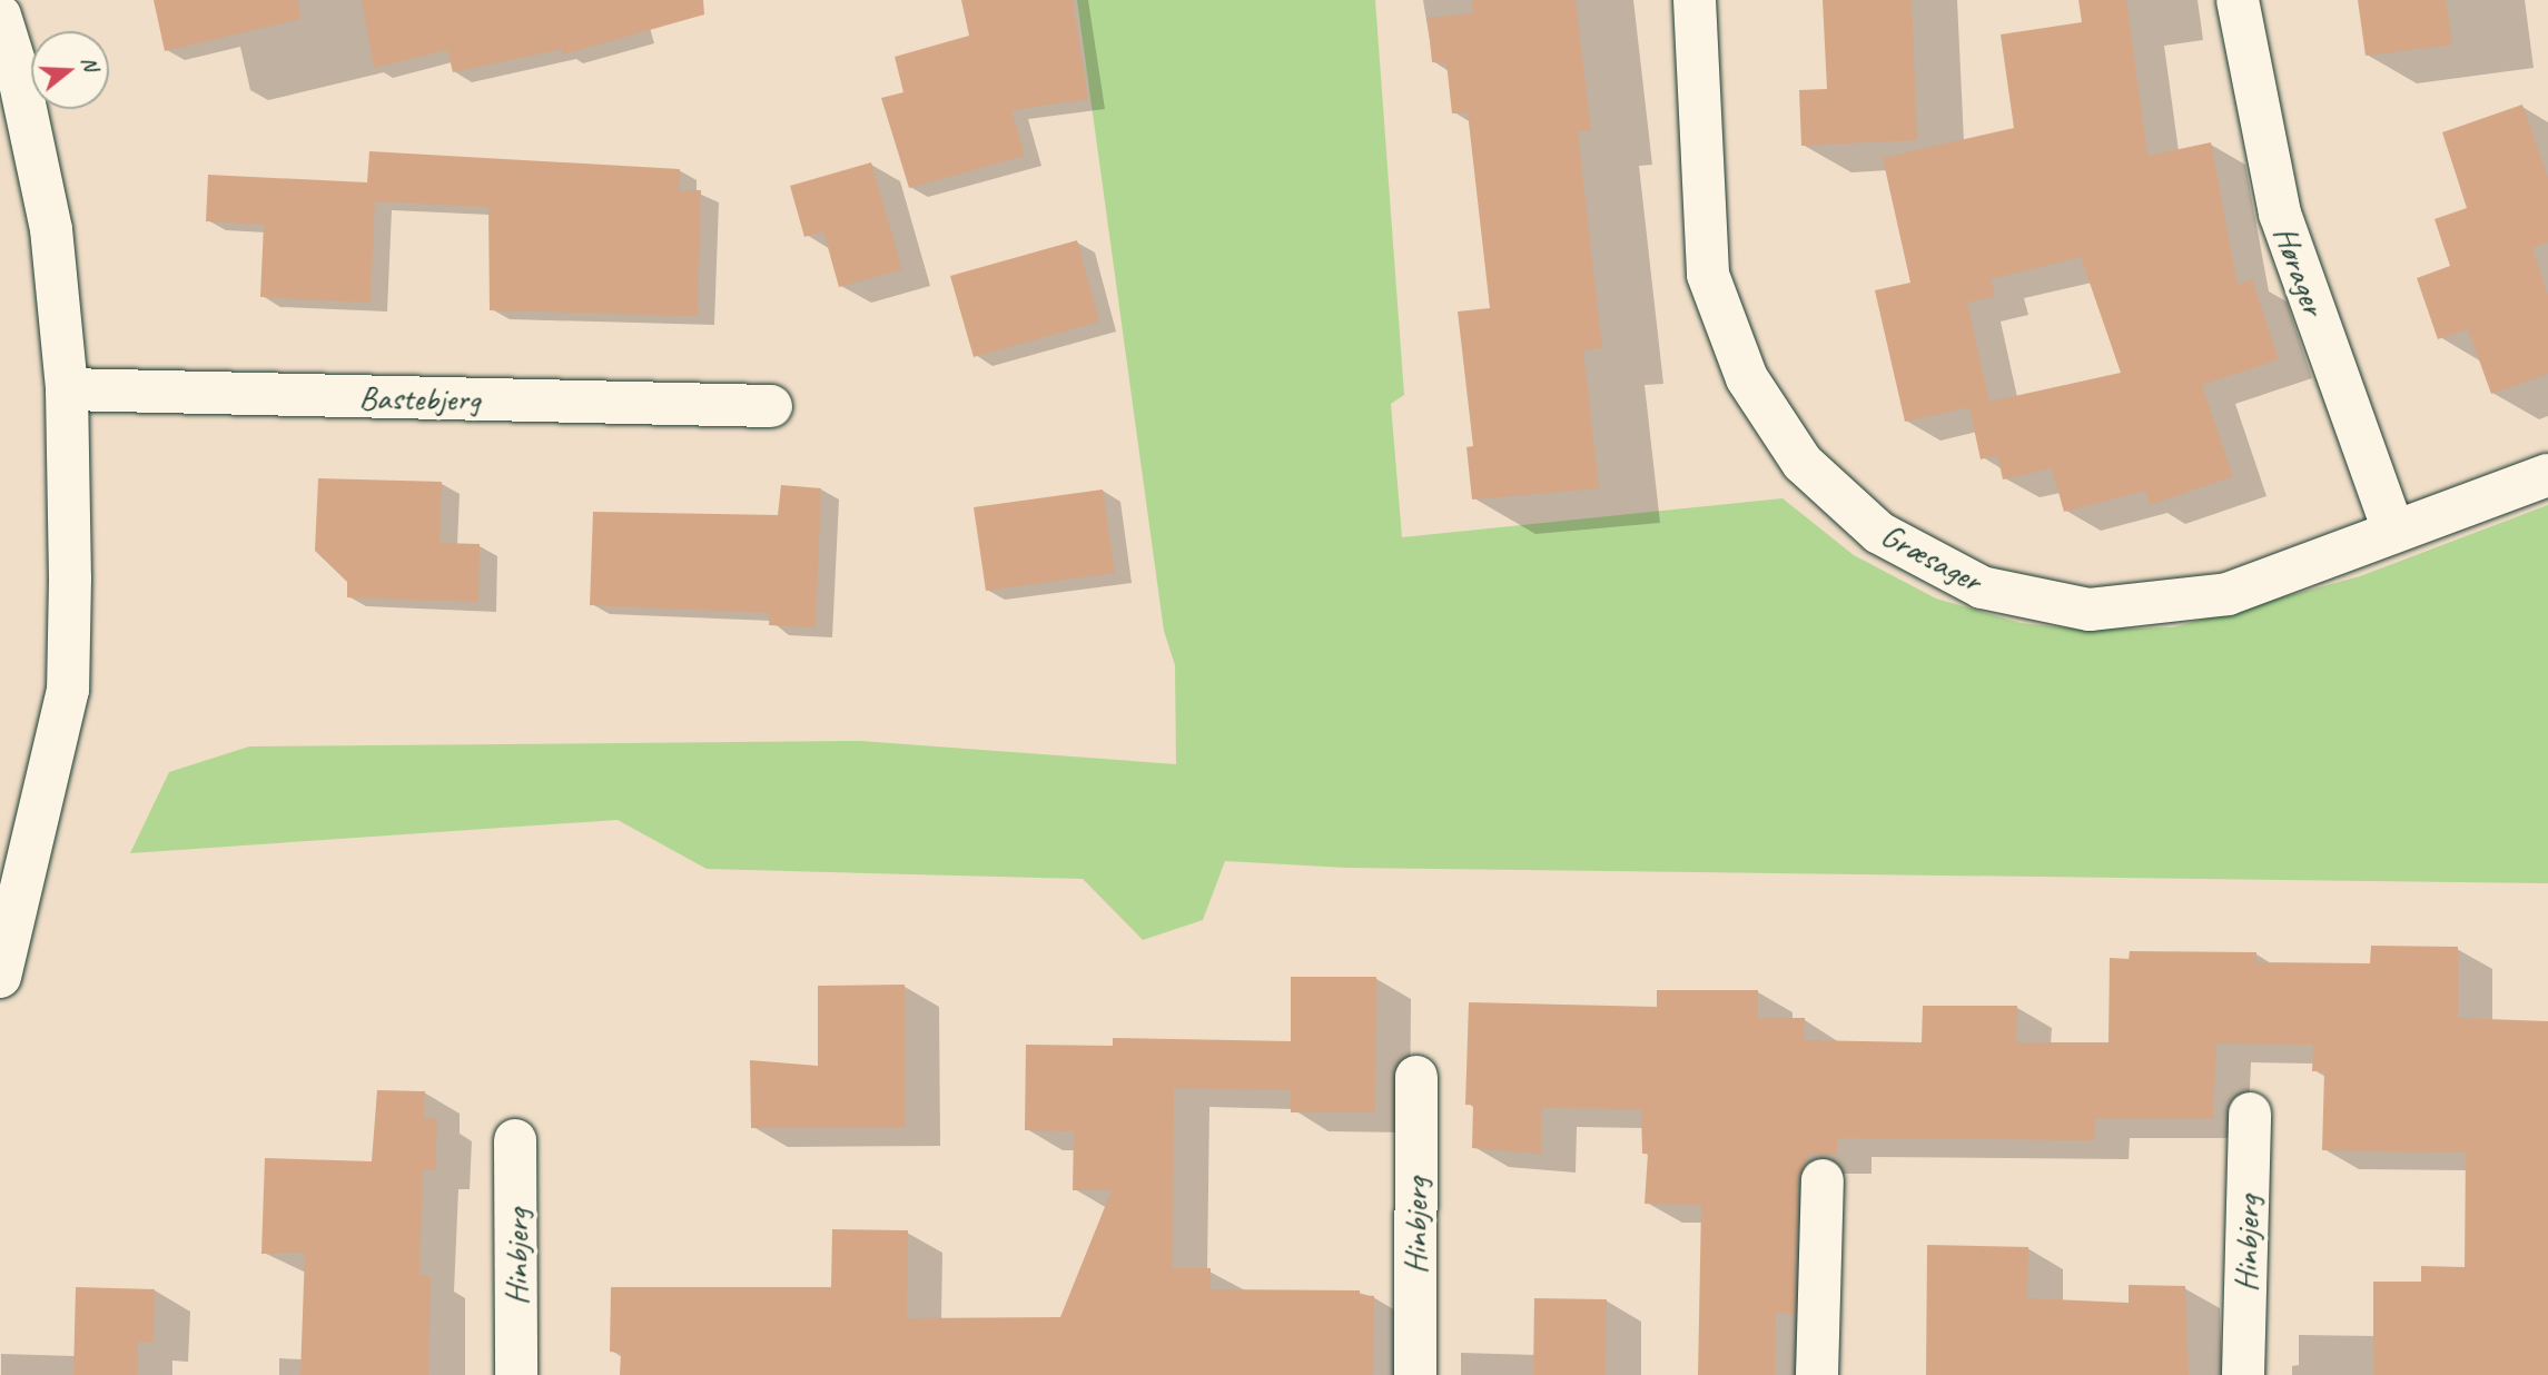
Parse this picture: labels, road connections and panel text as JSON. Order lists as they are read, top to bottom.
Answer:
{
  "streets": {
    "street": [
      "Hørager",
      "Bastebjerg",
      "Græsager",
      "Hinbjerg"
    ]
  },
  "crossings": [
    ["Hørager", "Græsager"]
  ],
  "north": "right"
}
